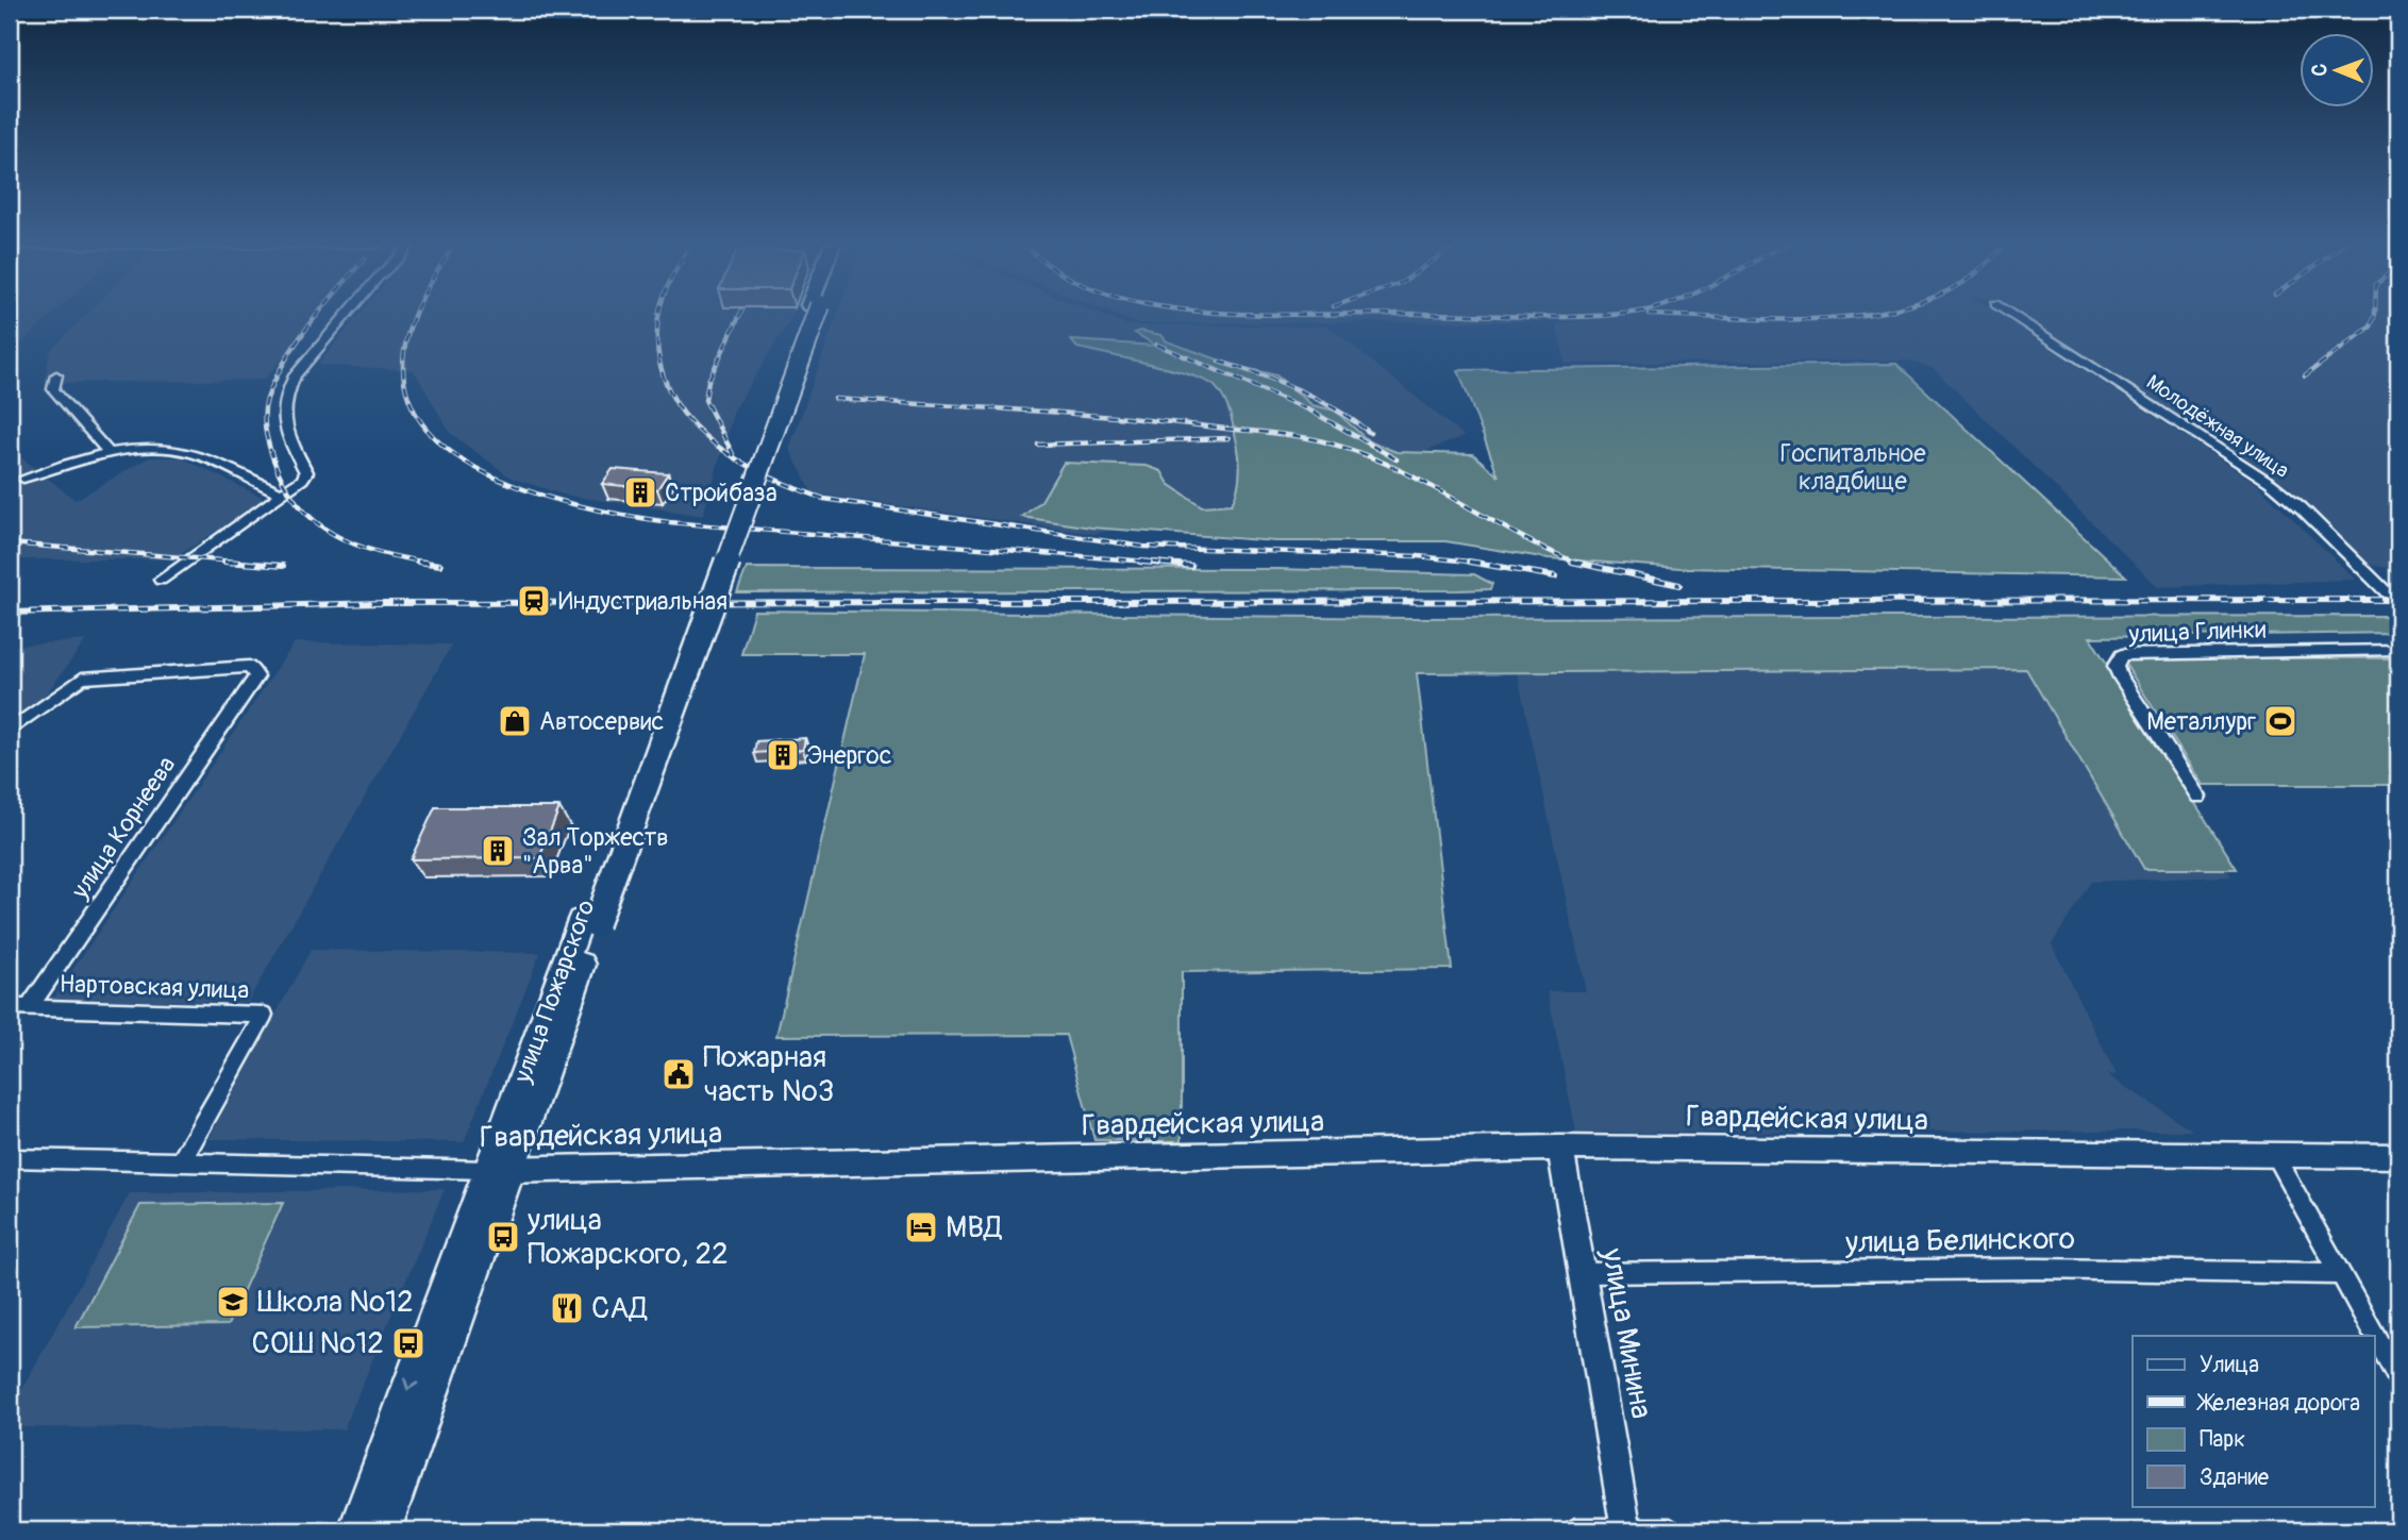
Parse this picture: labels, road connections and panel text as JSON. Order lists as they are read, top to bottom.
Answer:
{
  "streets": {
    "main road": ["улица Пожарского"],
    "street": [
      "Молодёжная улица",
      "улица Глинки",
      "улица Корнеева",
      "Нартовская улица",
      "Гвардейская улица",
      "улица Белинского",
      "улица Минина"
    ]
  },
  "crossings": [
    ["улица Корнеева", "Нартовская улица"],
    ["Нартовская улица", "Гвардейская улица"],
    ["улица Пожарского", "Гвардейская улица"],
    ["Гвардейская улица", "улица Минина"],
    ["улица Белинского", "улица Минина"]
  ],
  "parks": ["Госпитальное кладбище"],
  "places": {
    "building": ["Стройбаза", "Энергос", "Зал Торжеств \"Арва\""],
    "station": ["Индустриальная"],
    "shop": ["Автосервис"],
    "sports": ["Металлург"],
    "public building": ["Пожарная часть №3"],
    "hotel": ["МВД"],
    "bus stop": ["улица Пожарского, 22", "СОШ №12"],
    "school or university": ["Школа №12"],
    "restaurant": ["САД"]
  },
  "legend": [
    "Улица",
    "Железная дорога",
    "Парк",
    "Здание"
  ],
  "north": "left"
}
